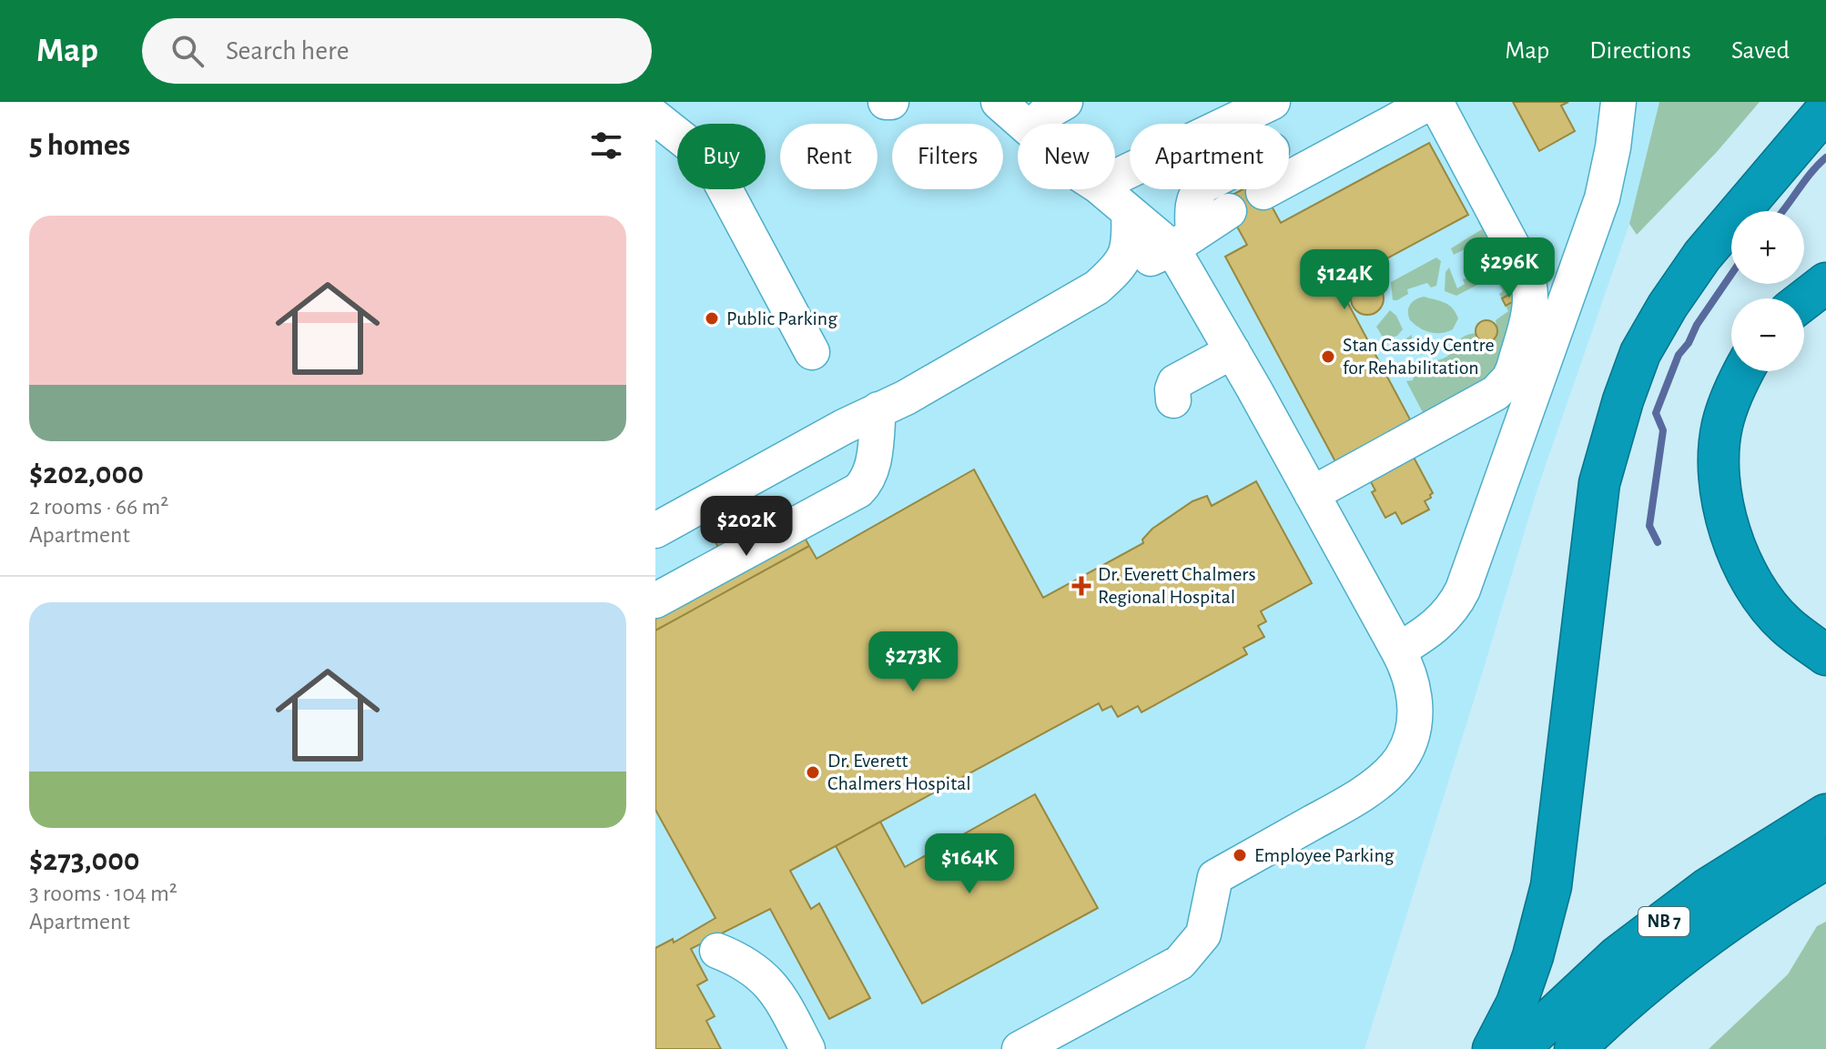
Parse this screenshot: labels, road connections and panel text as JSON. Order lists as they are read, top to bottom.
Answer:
{
  "streets": {
    "highway": ["NB 7"]
  },
  "places": {
    "other": [
      "Public Parking",
      "Stan Cassidy Centre for Rehabilitation",
      "Dr. Everett Chalmers Hospital",
      "Employee Parking"
    ],
    "health": ["Dr. Everett Chalmers Regional Hospital"]
  },
  "page": {
    "header": "Map",
    "search": "Search here",
    "nav": ["Map", "Directions", "Saved"],
    "heading": "5 homes",
    "chip": [
      "Buy",
      "Rent",
      "Filters",
      "New",
      "Apartment"
    ],
    "list": [
      {
        "name": "$202,000",
        "note": "2 rooms · 66 m² · Apartment"
      },
      {
        "name": "$273,000",
        "note": "3 rooms · 104 m² · Apartment"
      }
    ],
    "map_buttons": ["+", "−"],
    "price": [
      "$296K",
      "$124K",
      "$202K",
      "$273K",
      "$164K"
    ]
  }
}
